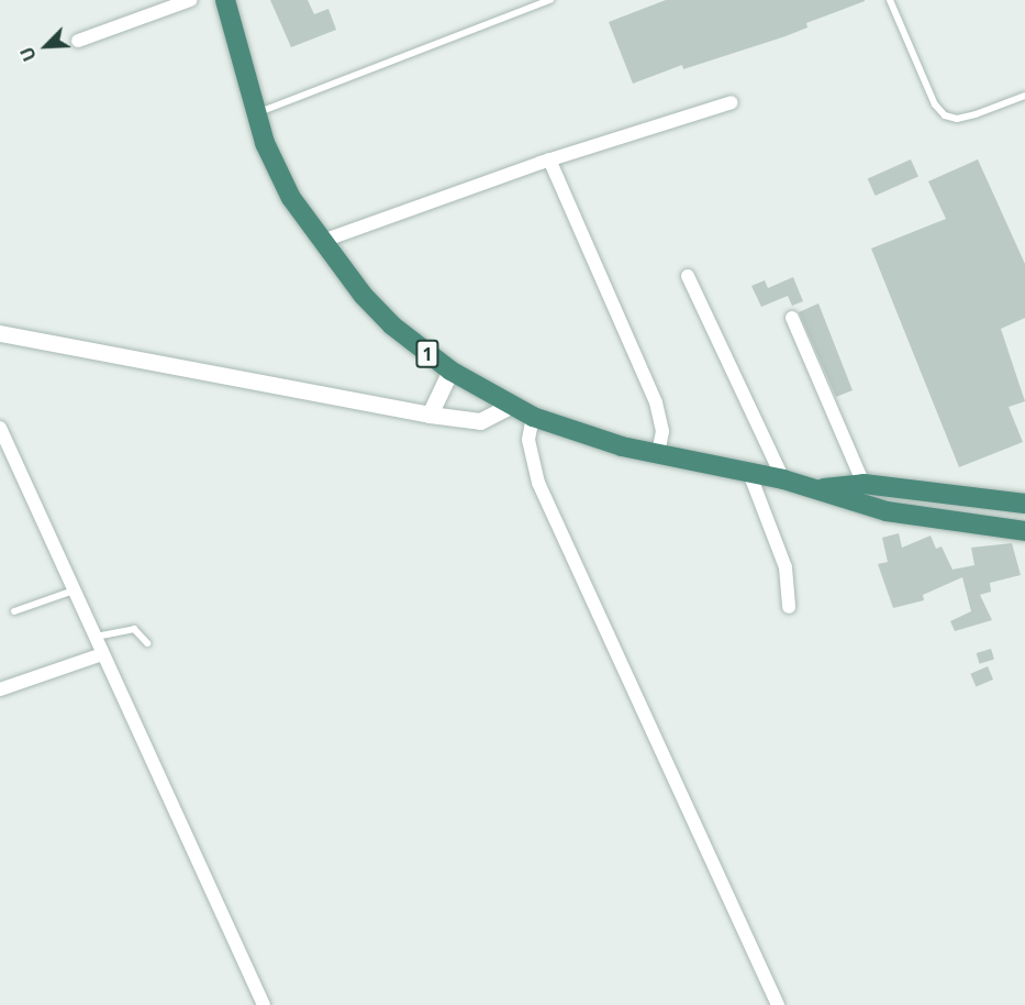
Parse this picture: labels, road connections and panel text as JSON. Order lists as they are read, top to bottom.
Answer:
{
  "streets": {
    "highway": ["1"]
  },
  "north": "bottom left"
}
